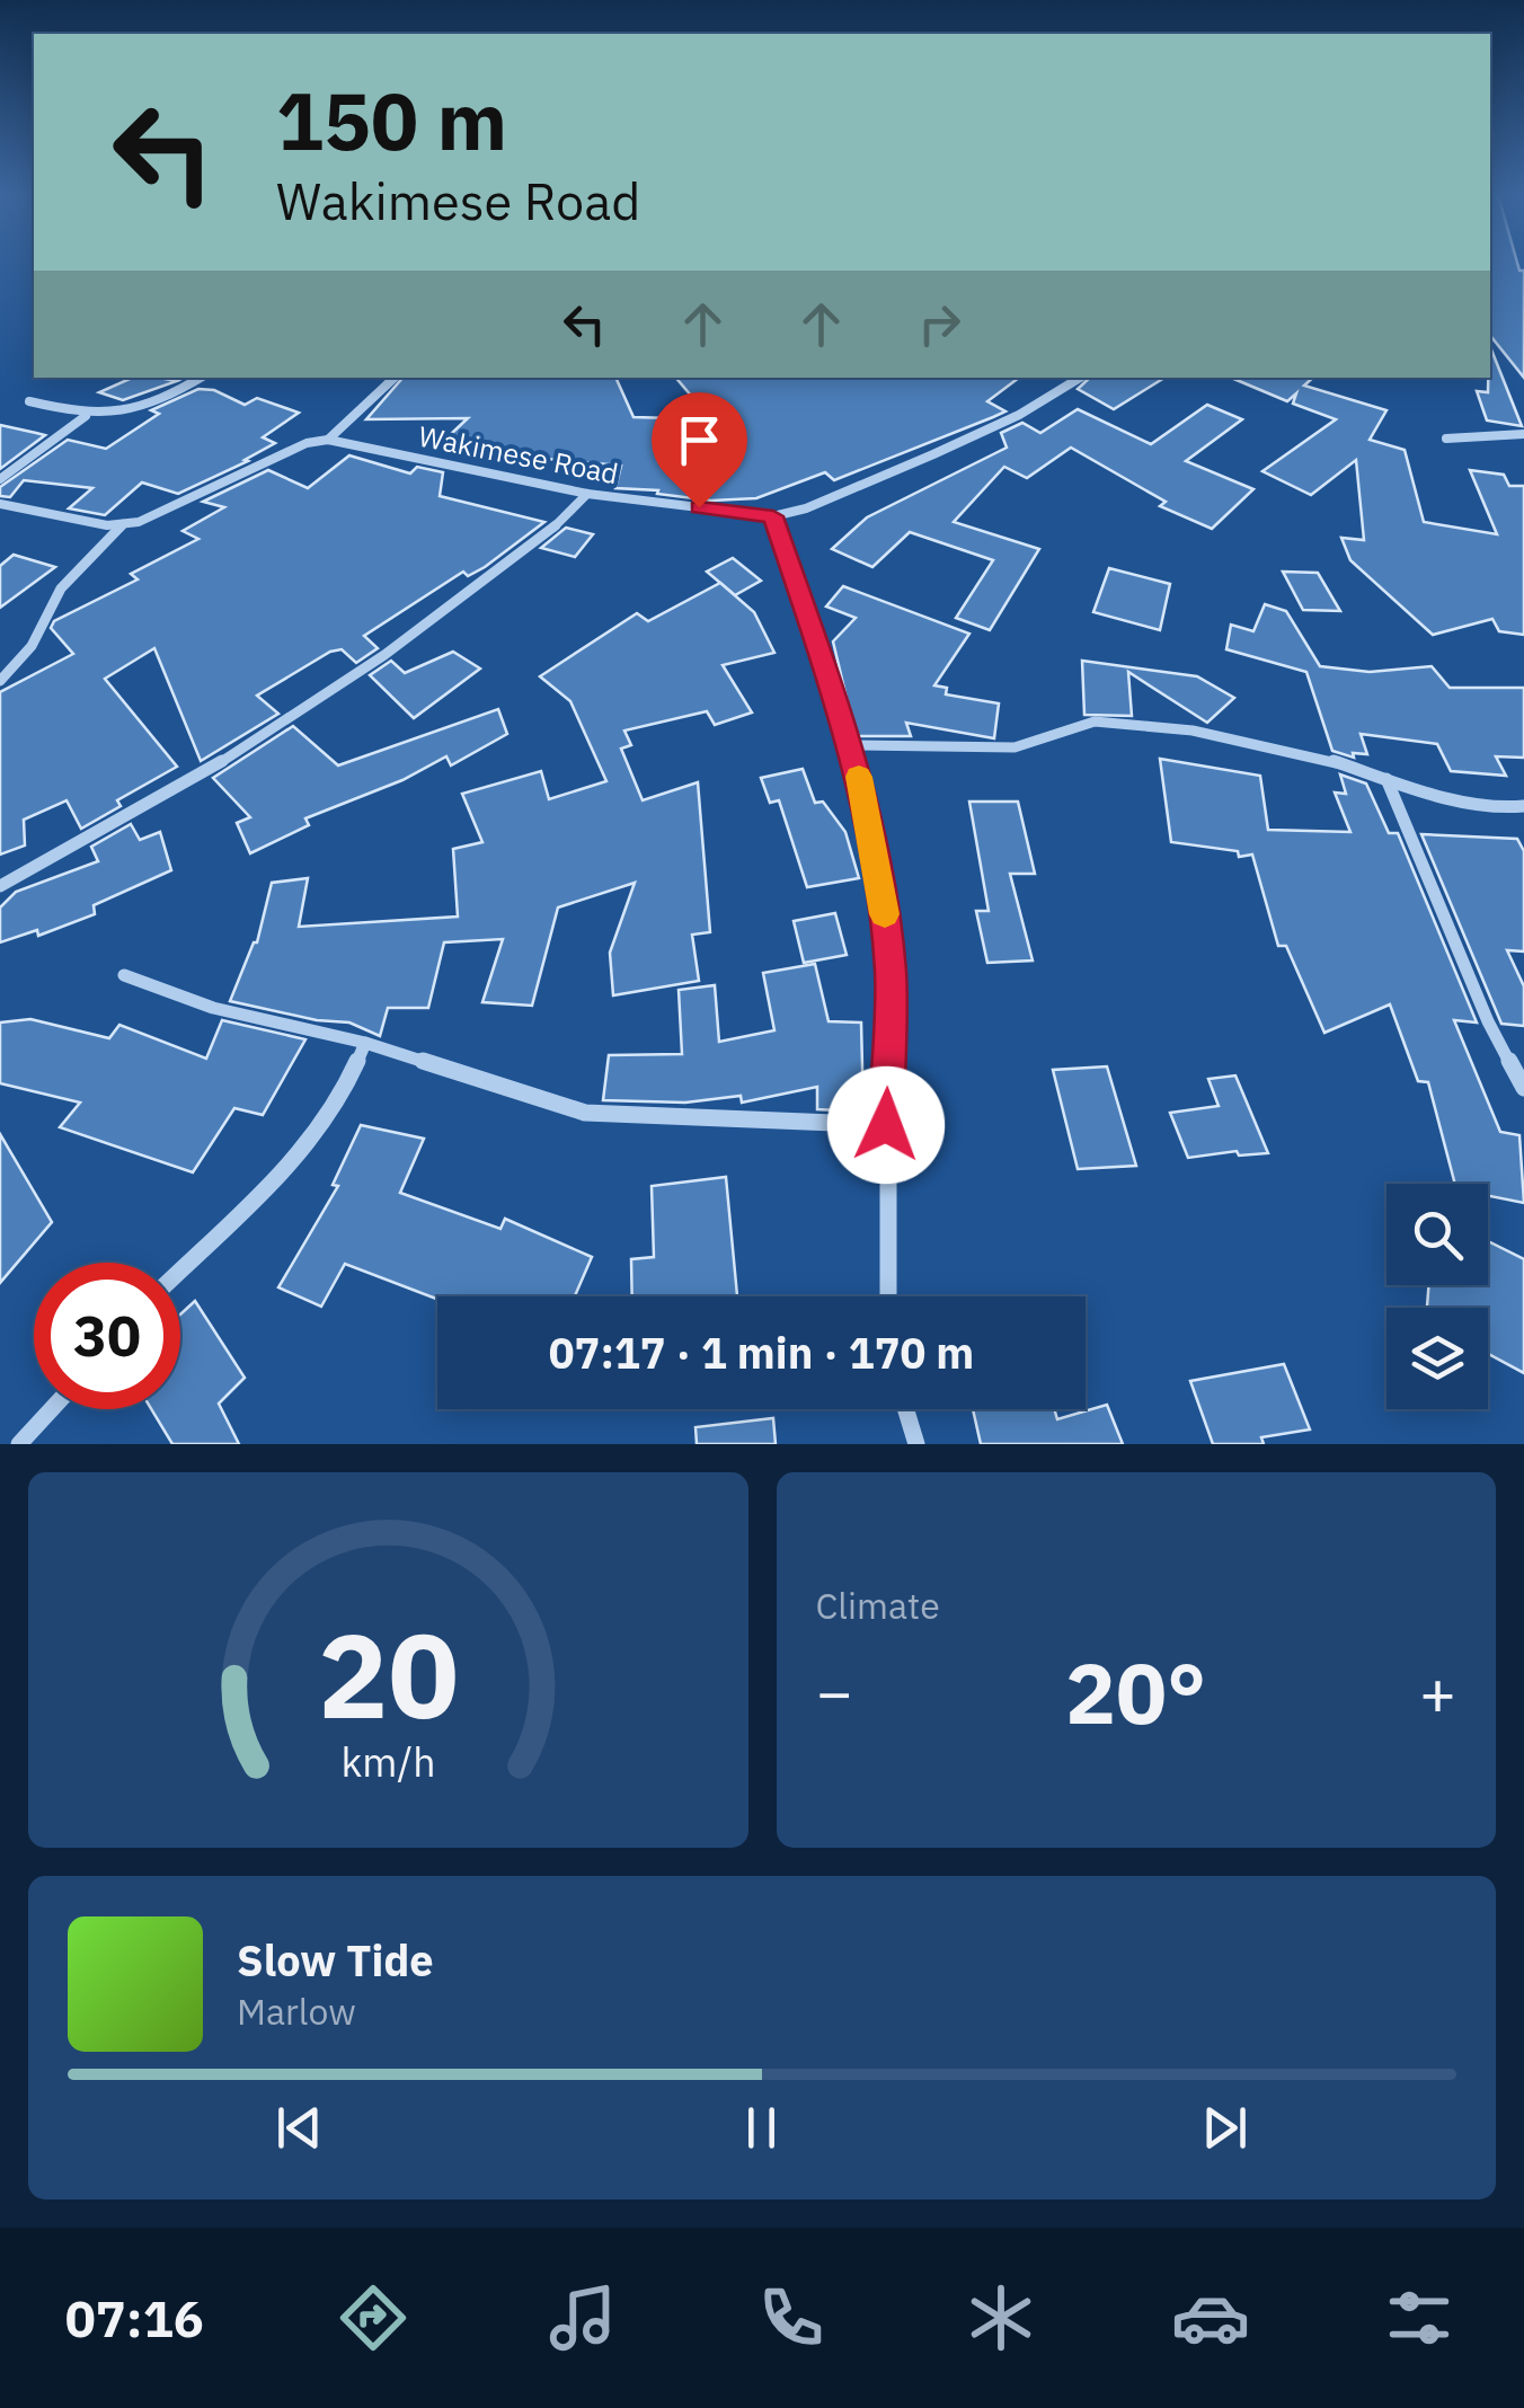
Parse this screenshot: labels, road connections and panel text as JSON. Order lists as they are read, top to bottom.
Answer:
{
  "streets": {
    "street": ["Wakimese Road"]
  },
  "page": {
    "turn": ["150 m", "Wakimese Road"],
    "limit": "30",
    "trip": "07:17 · 1 min · 170 m",
    "tile": "Climate",
    "heat": ["−", "20°", "+"],
    "song": ["Slow Tide", "Marlow"],
    "tabs": "07:16",
    "gauge": ["20", "km/h"]
  }
}
